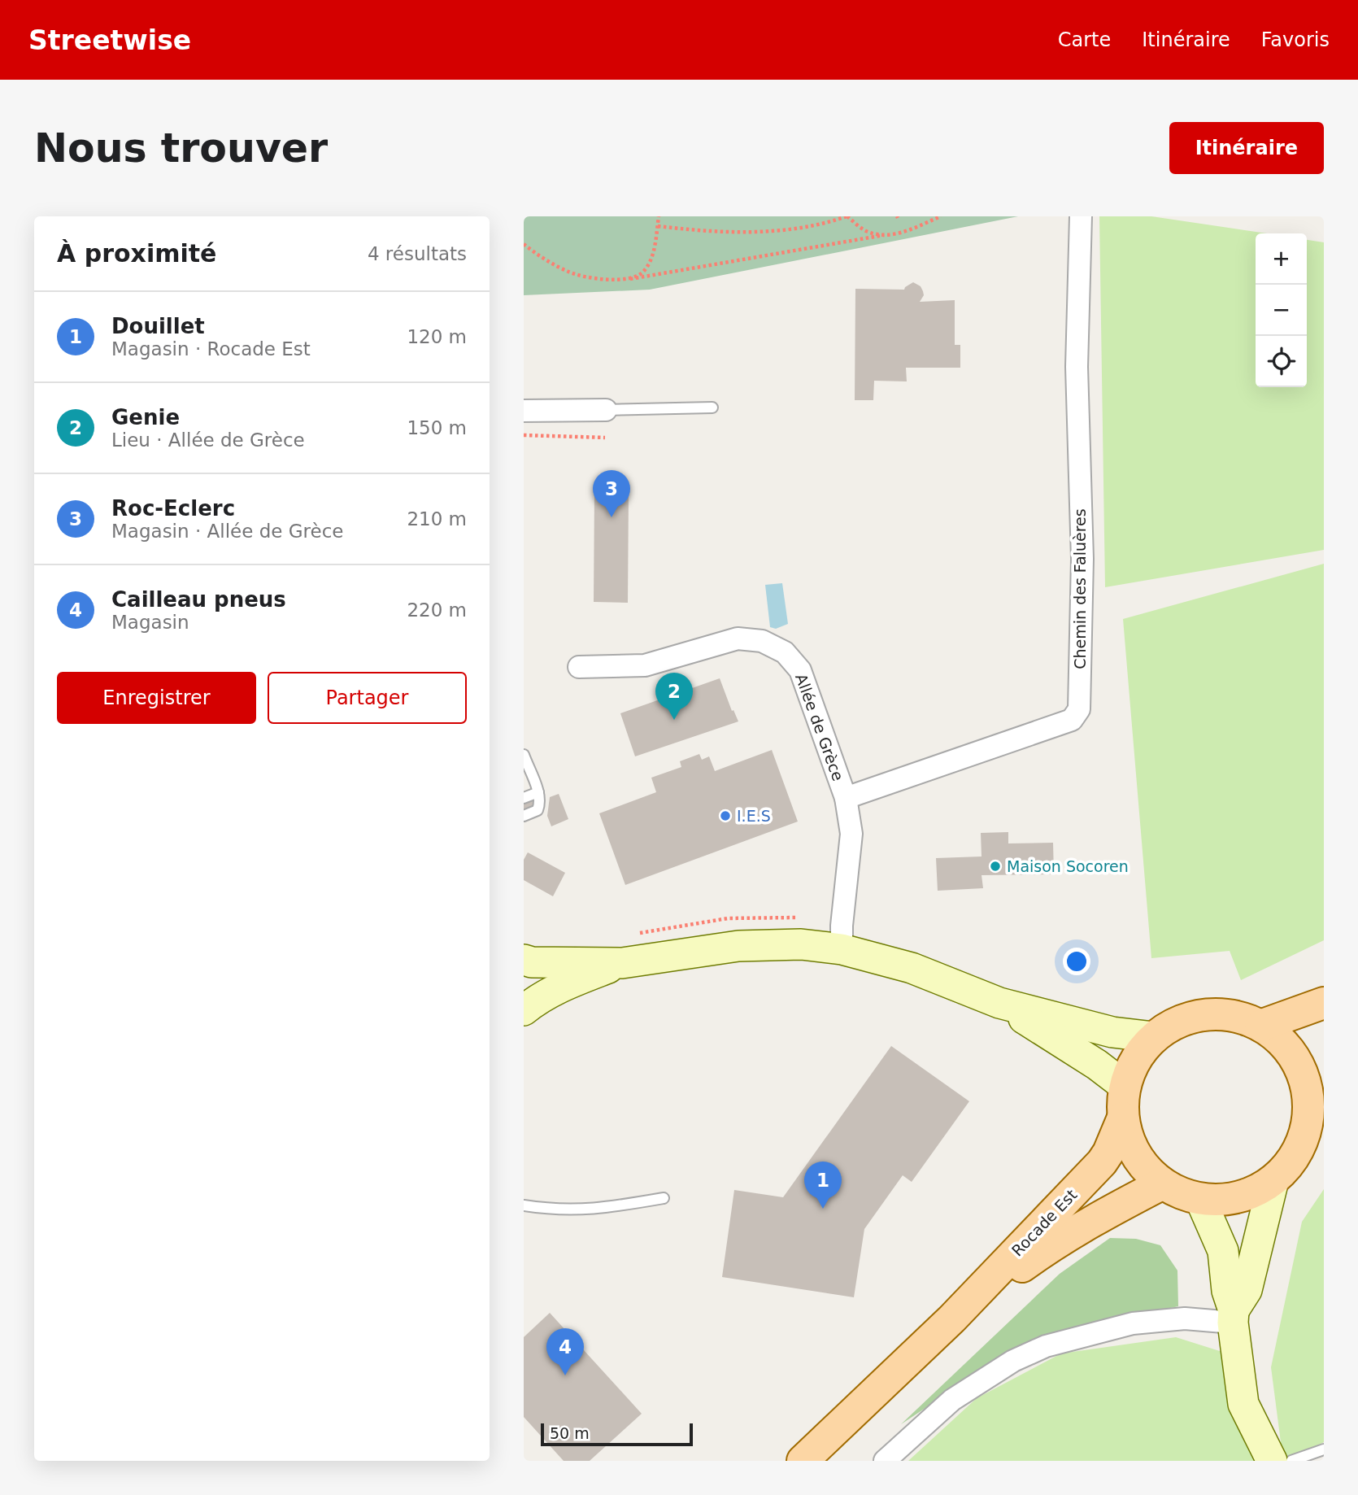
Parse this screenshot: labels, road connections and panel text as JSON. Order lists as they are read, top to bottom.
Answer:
{
  "streets": {
    "main road": ["Rocade Est"],
    "street": ["Chemin des Faluères", "Allée de Grèce"]
  },
  "crossings": [
    ["Chemin des Faluères", "Allée de Grèce"]
  ],
  "places": ["I.E.S", "Maison Socoren"],
  "scale_bar": "50 m",
  "page": {
    "header": "Streetwise",
    "nav": ["Carte", "Itinéraire", "Favoris"],
    "buttons": [
      "Itinéraire",
      ["Enregistrer", "Partager"]
    ],
    "title": "Nous trouver",
    "heading": ["À proximité", "4 résultats"],
    "map_buttons": ["+", "−"],
    "list": [
      {
        "mark": "1",
        "name": "Douillet",
        "note": "Magasin · Rocade Est",
        "value": "120 m"
      },
      {
        "mark": "2",
        "name": "Genie",
        "note": "Lieu · Allée de Grèce",
        "value": "150 m"
      },
      {
        "mark": "3",
        "name": "Roc-Eclerc",
        "note": "Magasin · Allée de Grèce",
        "value": "210 m"
      },
      {
        "mark": "4",
        "name": "Cailleau pneus",
        "note": "Magasin",
        "value": "220 m"
      }
    ],
    "pins": [
      "3",
      "2",
      "1",
      "4"
    ],
    "scale": "50 m"
  }
}
